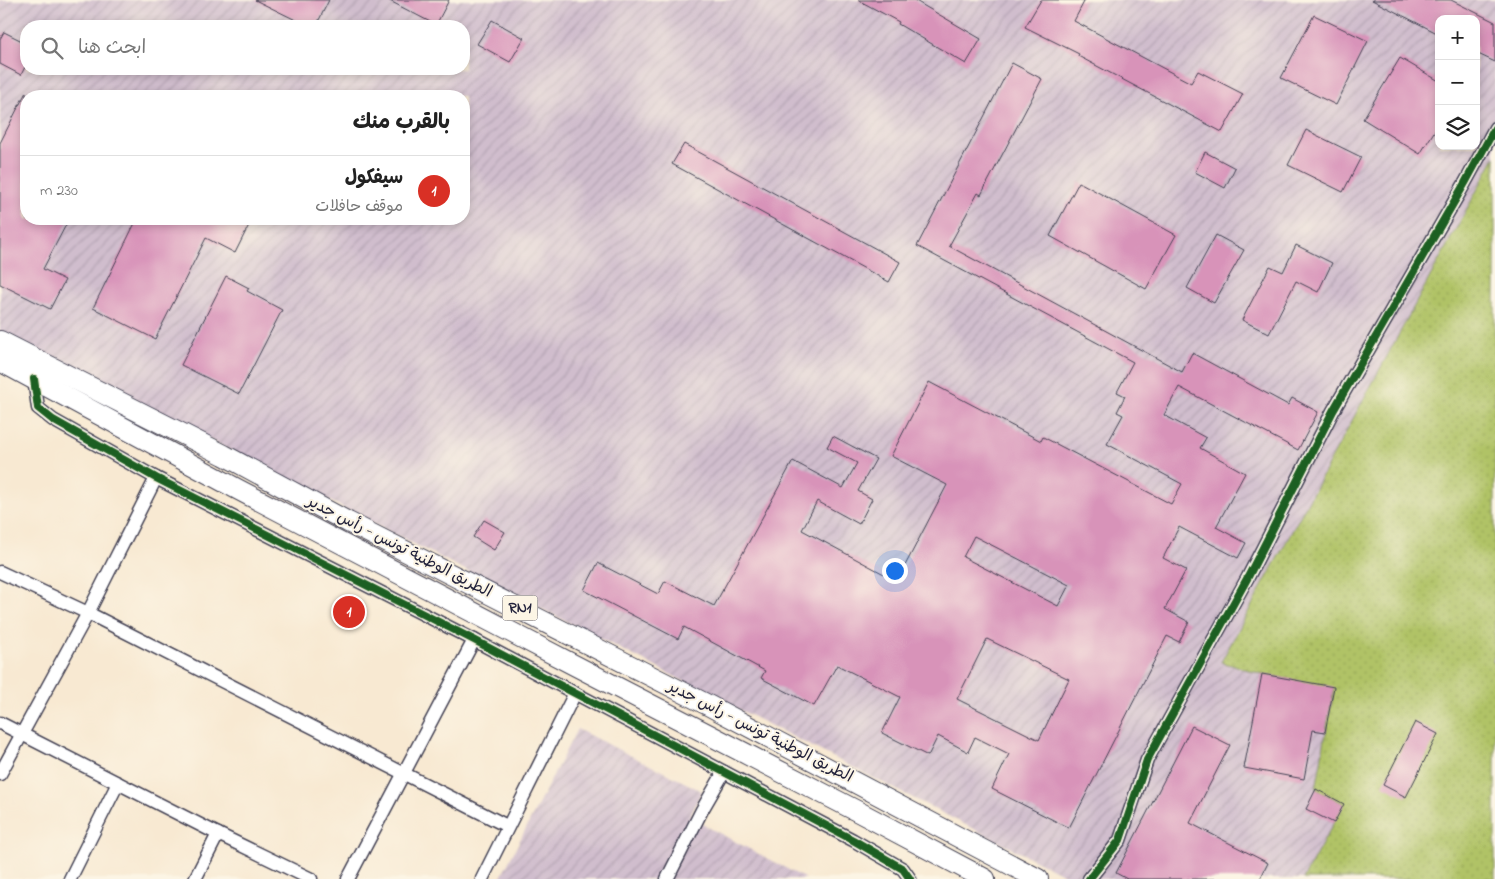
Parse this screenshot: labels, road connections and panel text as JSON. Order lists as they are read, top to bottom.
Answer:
{
  "streets": {
    "main road": ["الطريق الوطنية تونس - رأس جدير", "RN1"]
  },
  "page": {
    "map_buttons": ["+", "−"],
    "search": "ابحث هنا",
    "heading": "بالقرب منك",
    "list": [
      {
        "mark": "1",
        "name": "سيفكول",
        "note": "موقف حافلات",
        "value": "230 m"
      }
    ],
    "pins": "1"
  }
}
